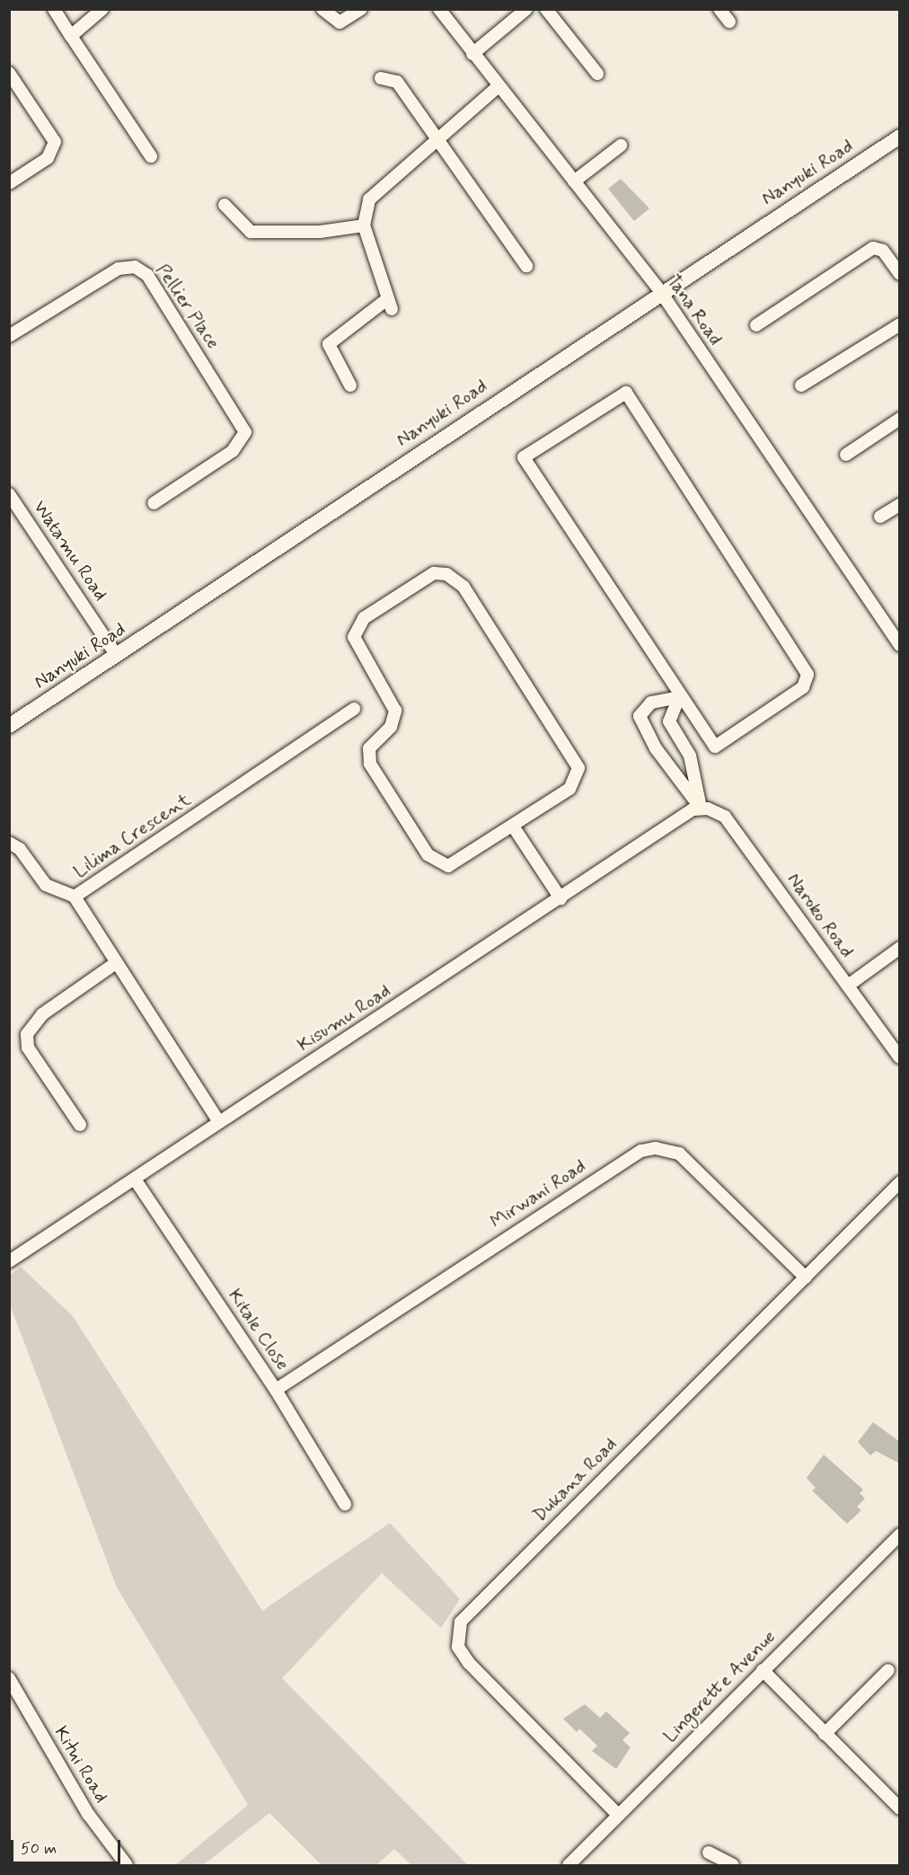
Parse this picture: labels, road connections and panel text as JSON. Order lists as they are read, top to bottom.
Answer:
{
  "streets": {
    "street": [
      "Nanyuki Road",
      "Pellier Place",
      "Tana Road",
      "Watamu Road",
      "Lilima Crescent",
      "Naroko Road",
      "Kisumu Road",
      "Mirwani Road",
      "Kitale Close",
      "Dukana Road",
      "Lingerette Avenue",
      "Kitui Road"
    ]
  },
  "crossings": [
    ["Nanyuki Road", "Tana Road"],
    ["Nanyuki Road", "Watamu Road"],
    ["Lilima Crescent", "Kisumu Road"],
    ["Naroko Road", "Kisumu Road"],
    ["Kisumu Road", "Kitale Close"],
    ["Mirwani Road", "Kitale Close"],
    ["Mirwani Road", "Dukana Road"],
    ["Dukana Road", "Lingerette Avenue"]
  ],
  "scale_bar": "50 m"
}
